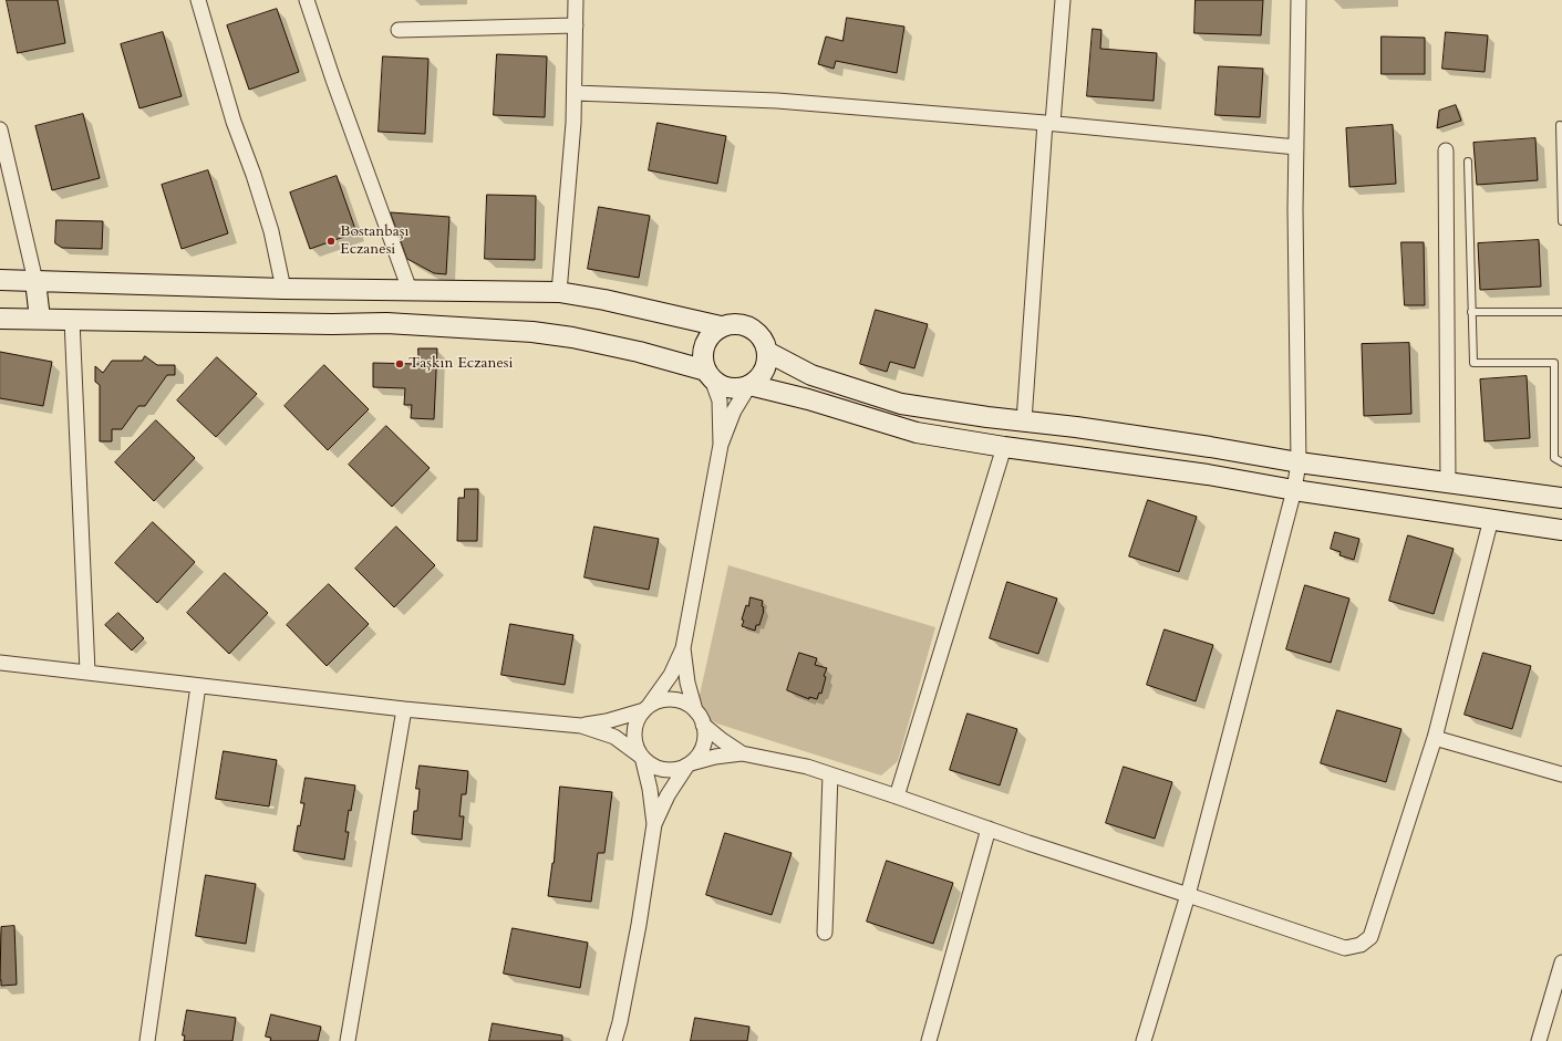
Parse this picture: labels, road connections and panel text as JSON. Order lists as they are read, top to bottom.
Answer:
{
  "places": ["Bostanbaşı Eczanesi", "Taşkın Eczanesi"]
}
